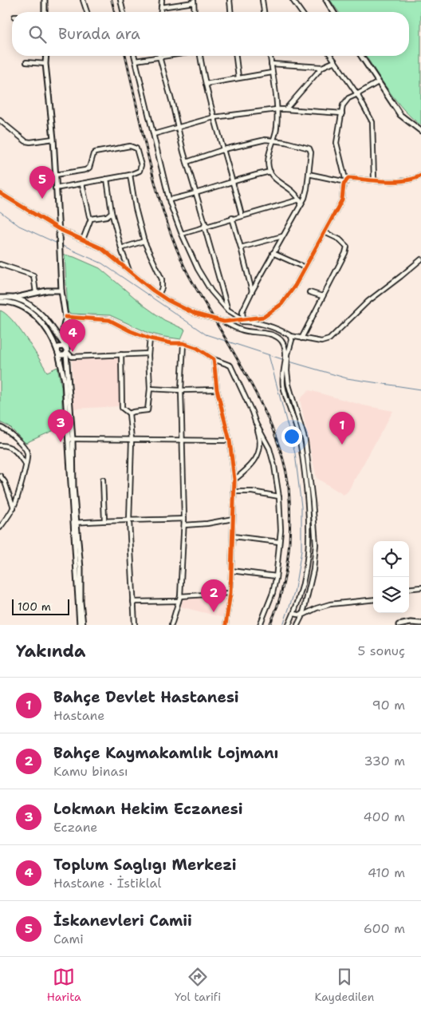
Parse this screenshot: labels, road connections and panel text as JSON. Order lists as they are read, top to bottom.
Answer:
{
  "scale_bar": "100 m",
  "page": {
    "search": "Burada ara",
    "pins": [
      "5",
      "4",
      "3",
      "1",
      "2"
    ],
    "scale": "100 m",
    "heading": ["Yakında", "5 sonuç"],
    "list": [
      {
        "mark": "1",
        "name": "Bahçe Devlet Hastanesi",
        "note": "Hastane",
        "value": "90 m"
      },
      {
        "mark": "2",
        "name": "Bahçe Kaymakamlık Lojmanı",
        "note": "Kamu binası",
        "value": "330 m"
      },
      {
        "mark": "3",
        "name": "Lokman Hekim Eczanesi",
        "note": "Eczane",
        "value": "400 m"
      },
      {
        "mark": "4",
        "name": "Toplum Saglıgı Merkezi",
        "note": "Hastane · İstiklal",
        "value": "410 m"
      },
      {
        "mark": "5",
        "name": "İskanevleri Camii",
        "note": "Cami",
        "value": "600 m"
      }
    ],
    "nav": ["Harita", "Yol tarifi", "Kaydedilen"]
  }
}
